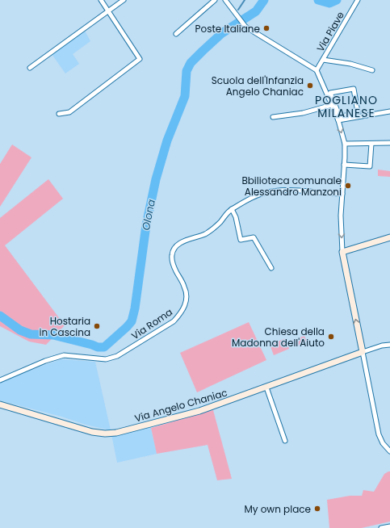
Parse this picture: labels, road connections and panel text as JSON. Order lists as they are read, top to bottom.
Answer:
{
  "streets": {
    "street": ["Via Piave", "Via Roma", "Via Angelo Chaniac"]
  },
  "districts": ["POGLIANO MILANESE"],
  "water": ["Olona"],
  "places": [
    "Poste Italiane",
    "Scuola dell'Infanzia Angelo Chaniac",
    "Bbilioteca comunale Alessandro Manzoni",
    "Hostaria in Cascina",
    "Chiesa della Madonna dell'Aiuto",
    "My own place"
  ]
}
